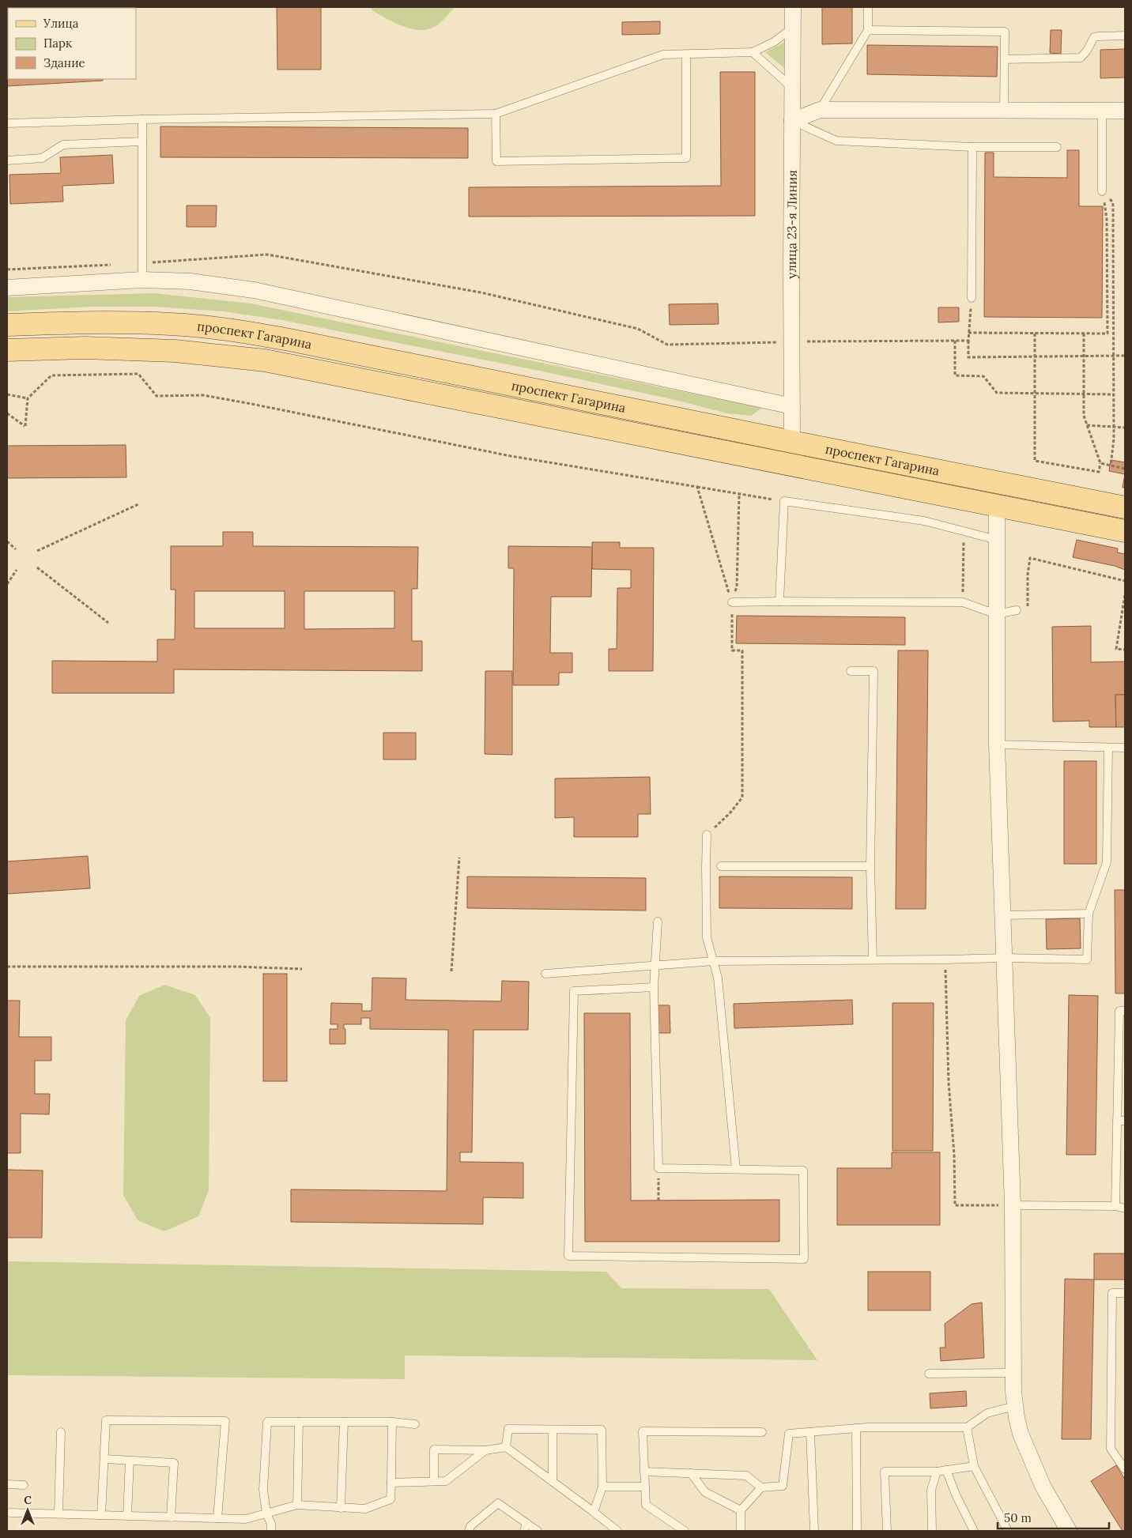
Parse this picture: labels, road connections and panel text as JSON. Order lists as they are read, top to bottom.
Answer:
{
  "streets": {
    "main road": ["проспект Гагарина"],
    "street": ["улица 23-я Линия"]
  },
  "crossings": [
    ["улица 23-я Линия", "проспект Гагарина"]
  ],
  "legend": ["Улица", "Парк", "Здание"],
  "scale_bar": "50 m",
  "north": "top"
}
